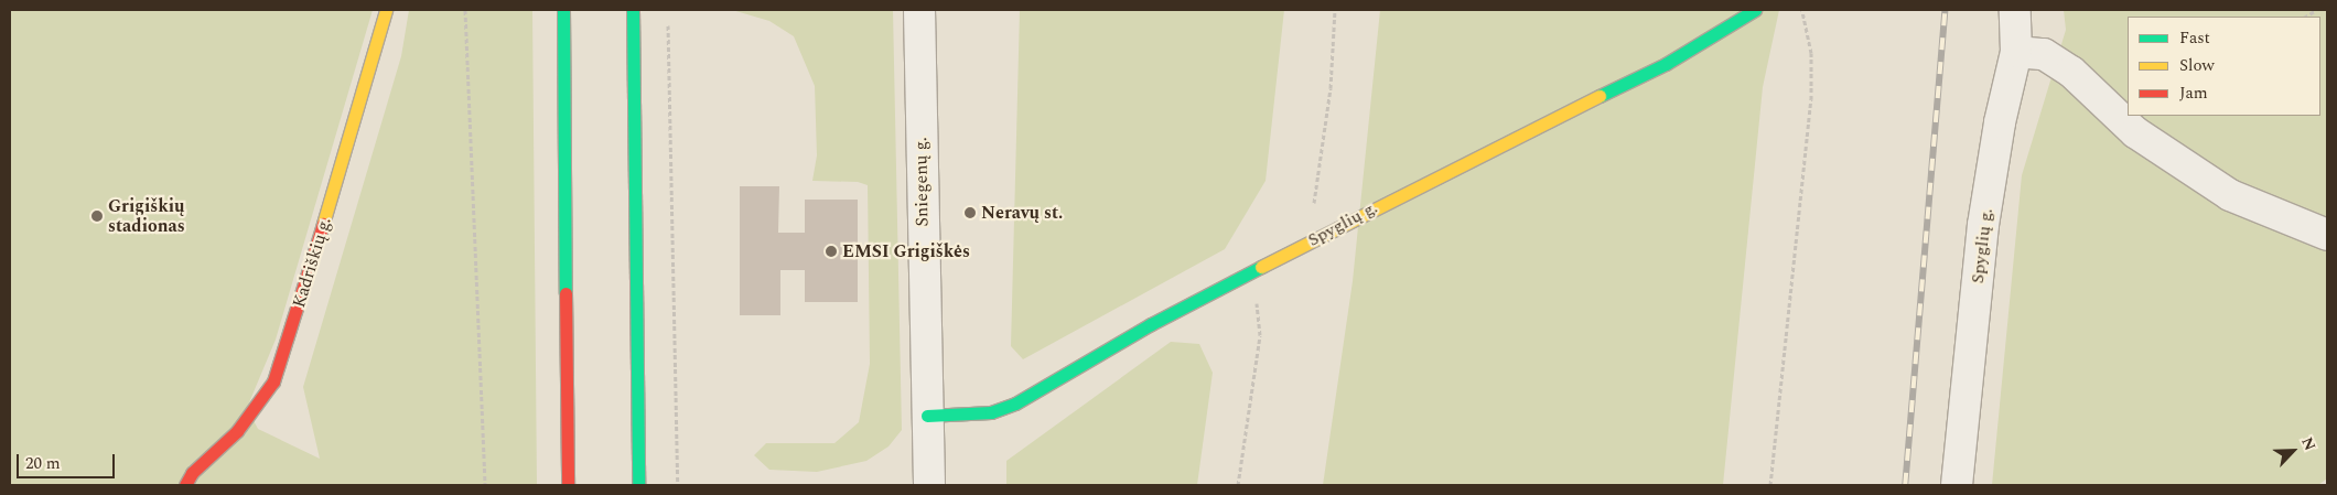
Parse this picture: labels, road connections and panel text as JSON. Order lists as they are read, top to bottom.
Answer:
{
  "streets": {
    "main road": ["Spyglių g.", "Kadriškių g."],
    "street": ["Sniegenų g."]
  },
  "crossings": [
    ["Sniegenų g.", "Spyglių g."]
  ],
  "places": ["Neravų st.", "Grigiškių stadionas", "EMSI Grigiškės"],
  "legend": ["Fast", "Slow", "Jam"],
  "scale_bar": "20 m",
  "north": "top right"
}
